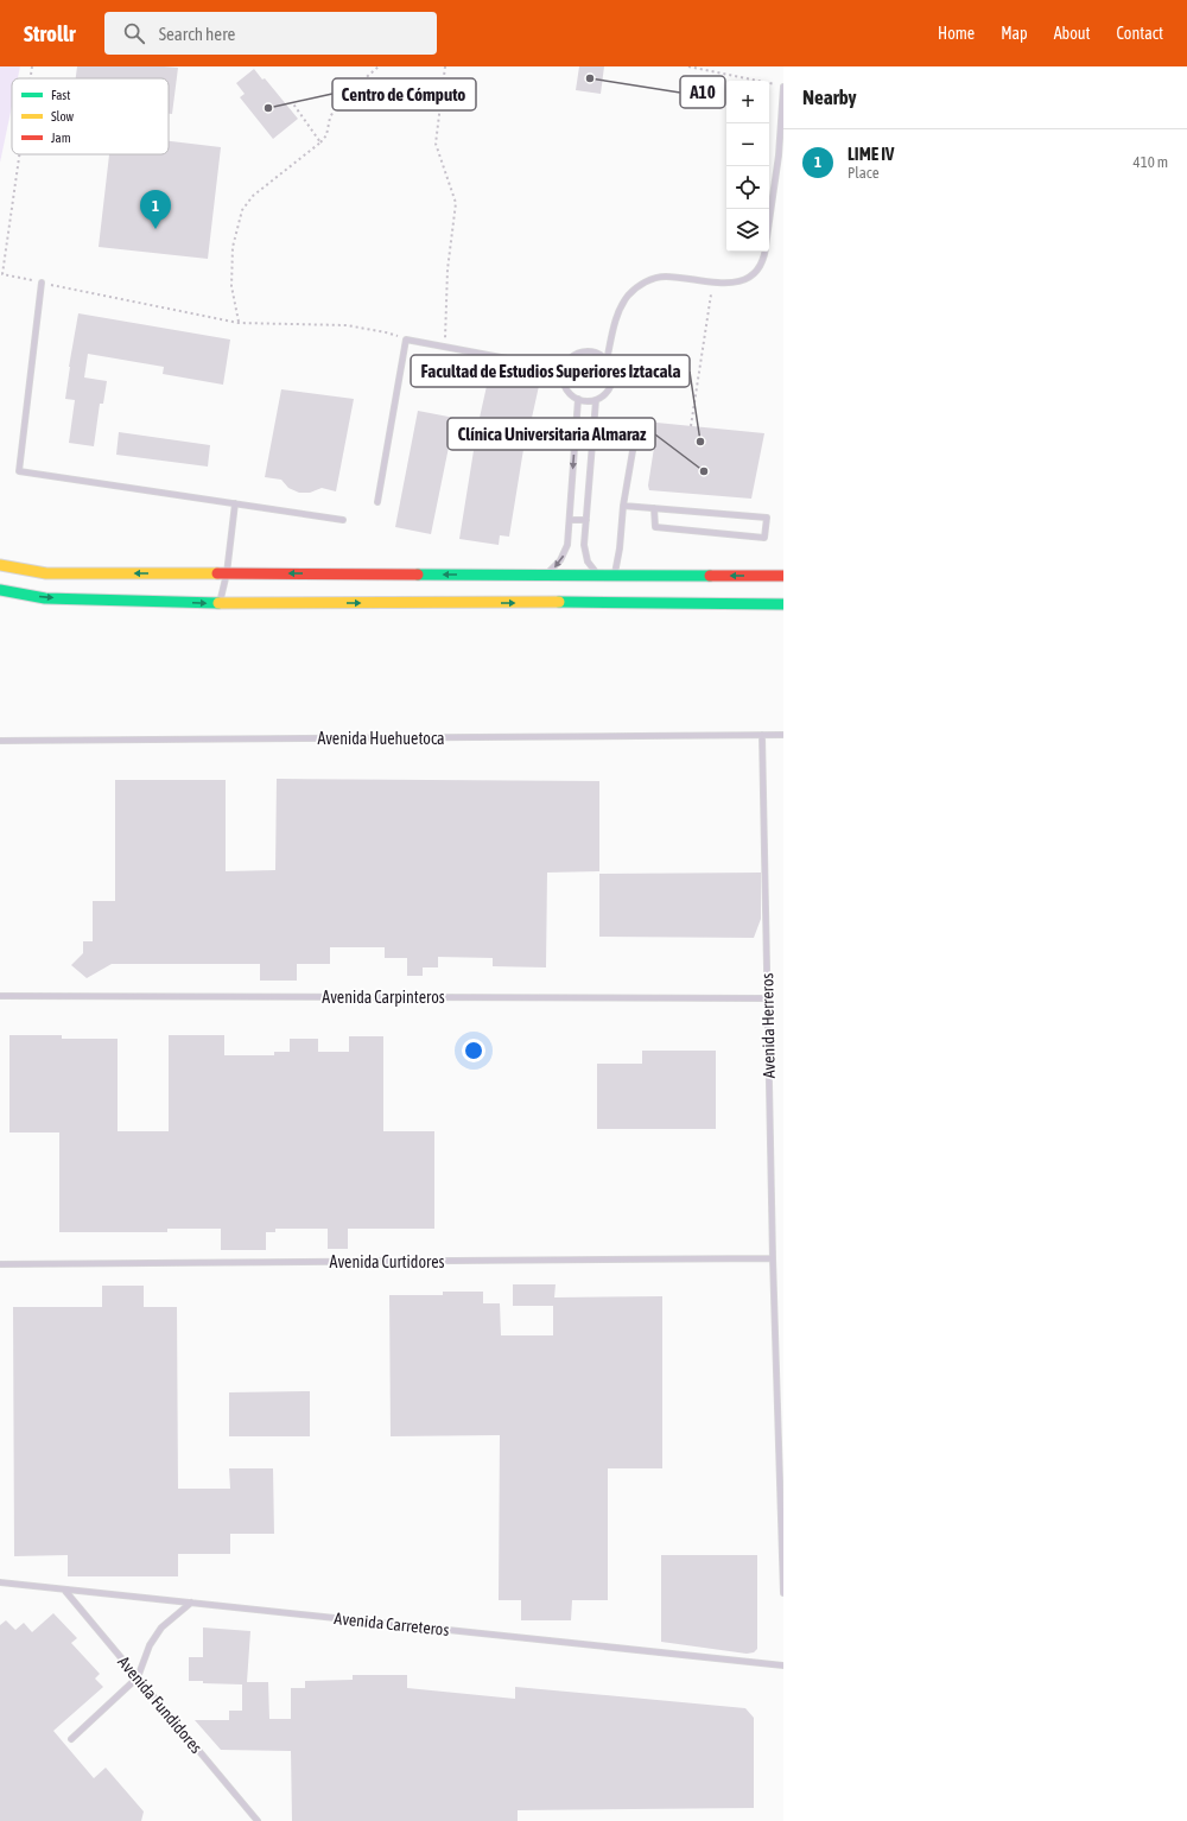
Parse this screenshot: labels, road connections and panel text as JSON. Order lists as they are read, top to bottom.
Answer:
{
  "streets": {
    "lane": [
      "Avenida Huehuetoca",
      "Avenida Carpinteros",
      "Avenida Herreros",
      "Avenida Curtidores",
      "Avenida Carreteros",
      "Avenida Fundidores"
    ]
  },
  "crossings": [
    ["Avenida Huehuetoca", "Avenida Herreros"],
    ["Avenida Carpinteros", "Avenida Herreros"],
    ["Avenida Herreros", "Avenida Curtidores"],
    ["Avenida Carreteros", "Avenida Fundidores"]
  ],
  "places": [
    "A10",
    "Centro de Cómputo",
    "Facultad de Estudios Superiores Iztacala",
    "Clínica Universitaria Almaraz"
  ],
  "legend": ["Fast", "Slow", "Jam"],
  "page": {
    "header": "Strollr",
    "search": "Search here",
    "nav": [
      "Home",
      "Map",
      "About",
      "Contact"
    ],
    "heading": "Nearby",
    "map_buttons": ["+", "−"],
    "list": [
      {
        "mark": "1",
        "name": "LIME IV",
        "note": "Place",
        "value": "410 m"
      }
    ],
    "pins": "1"
  }
}
